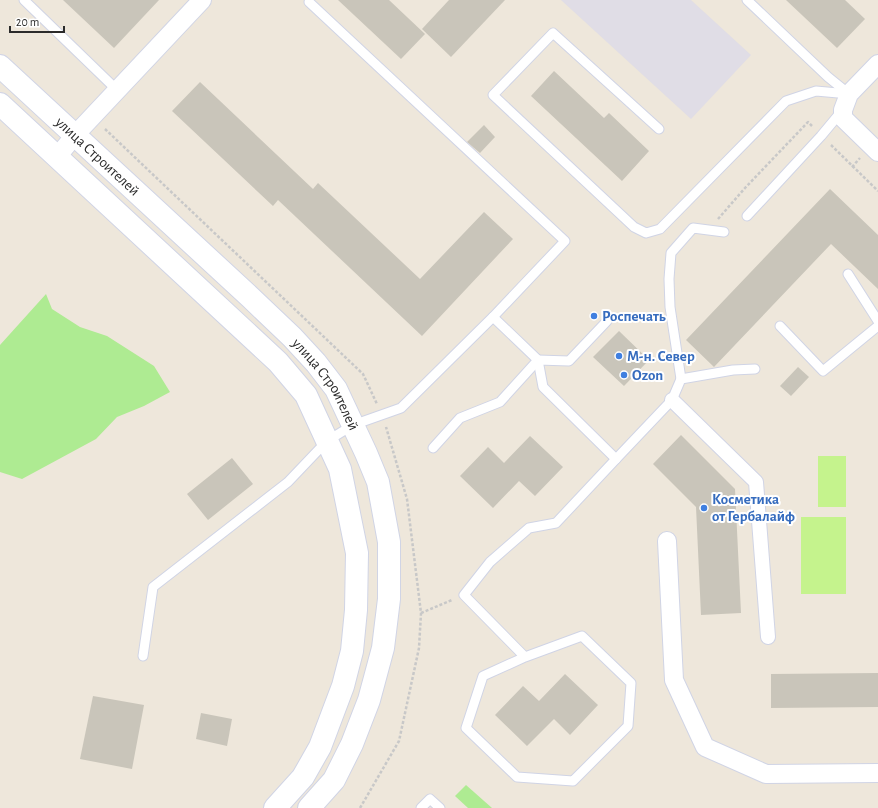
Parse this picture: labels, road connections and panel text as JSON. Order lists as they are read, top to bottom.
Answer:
{
  "streets": {
    "street": ["улица Строителей"]
  },
  "places": [
    "Роспечать",
    "М-н. Север",
    "Ozon",
    "Косметика от Гербалайф"
  ],
  "scale_bar": "20 m"
}
